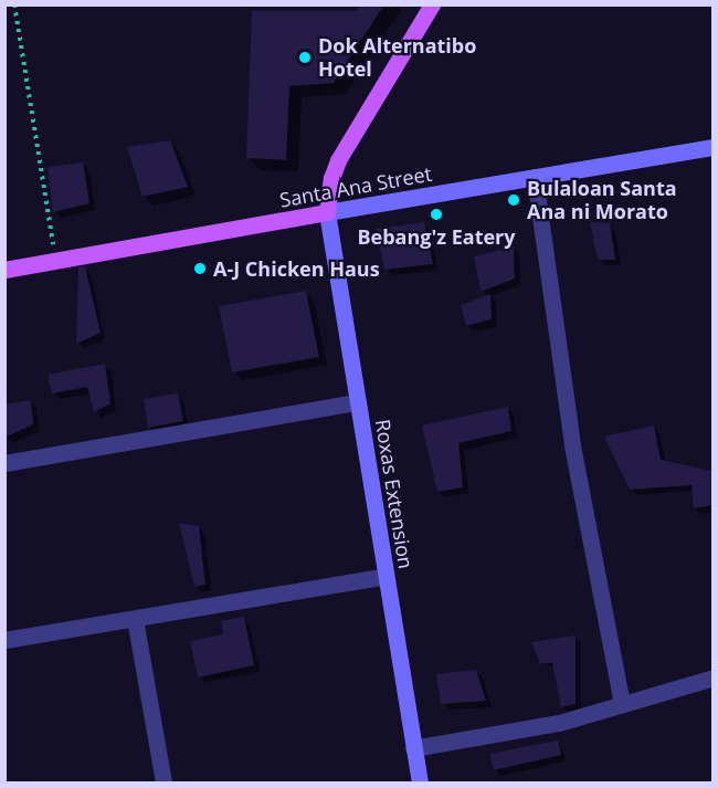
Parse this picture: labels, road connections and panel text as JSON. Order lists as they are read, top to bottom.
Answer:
{
  "streets": {
    "main road": ["Santa Ana Street", "Roxas Extension"]
  },
  "crossings": [
    ["Santa Ana Street", "Roxas Extension"]
  ],
  "places": [
    "Dok Alternatibo Hotel",
    "Bulaloan Santa Ana ni Morato",
    "Bebang'z Eatery",
    "A-J Chicken Haus"
  ]
}
